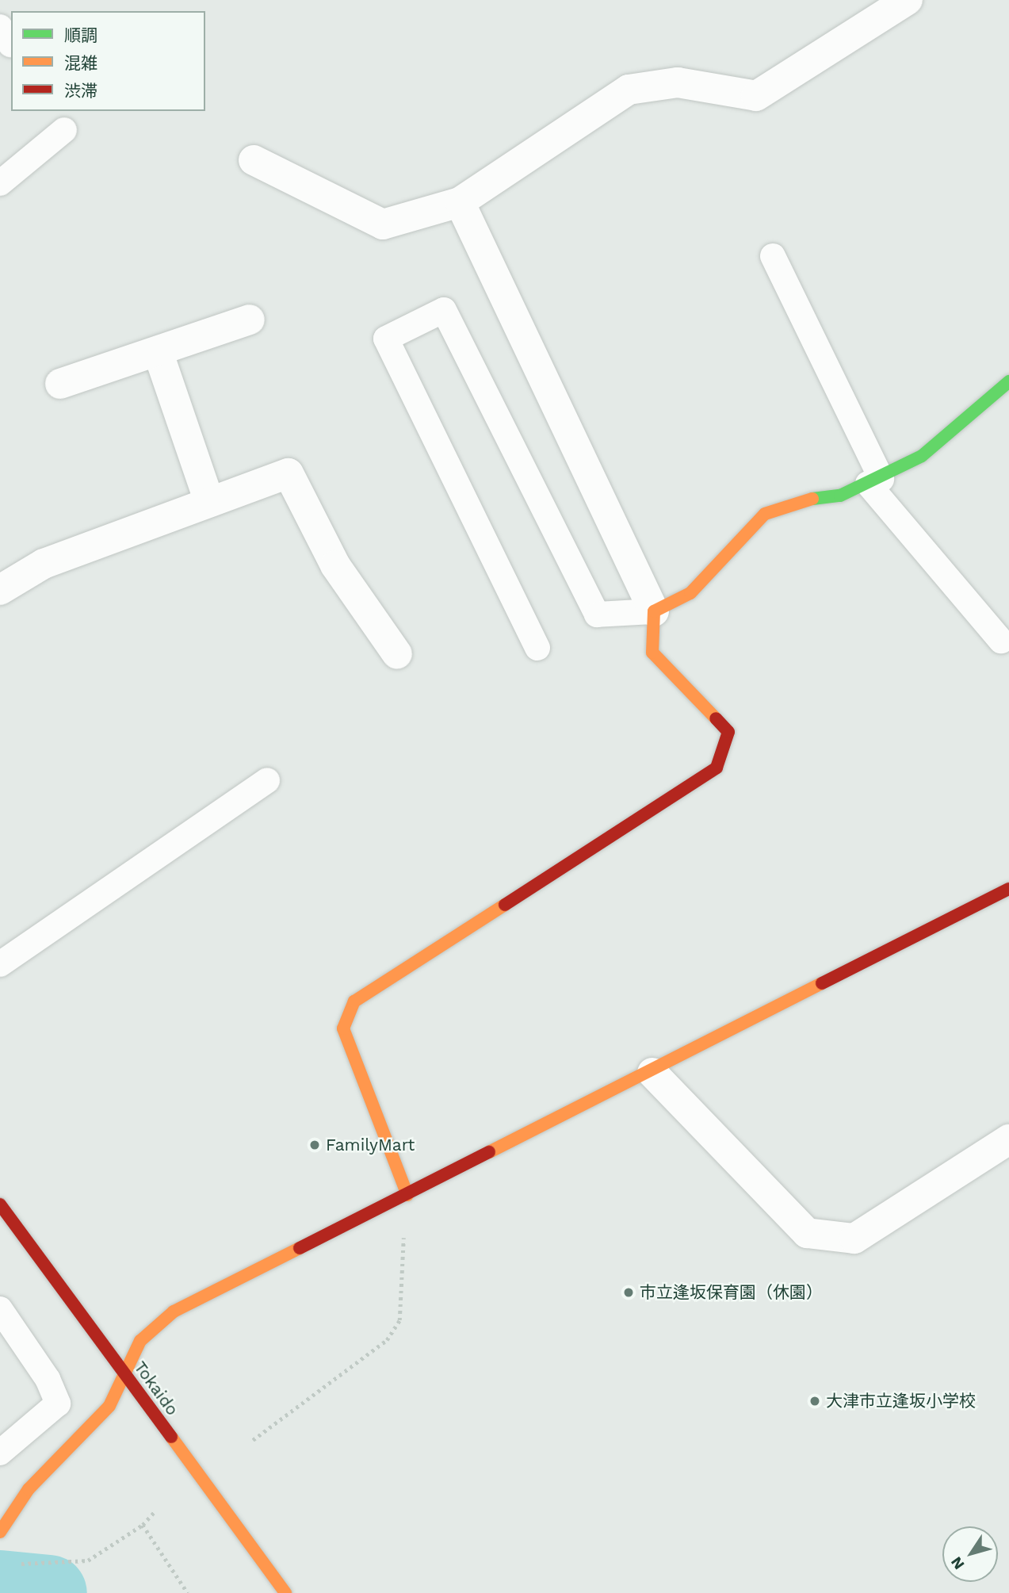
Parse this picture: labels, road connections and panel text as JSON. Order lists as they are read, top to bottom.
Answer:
{
  "streets": {
    "main road": ["Tokaido"]
  },
  "places": ["FamilyMart", "市立逢坂保育園（休園）", "大津市立逢坂小学校"],
  "legend": ["順調", "混雑", "渋滞"],
  "north": "bottom left"
}
